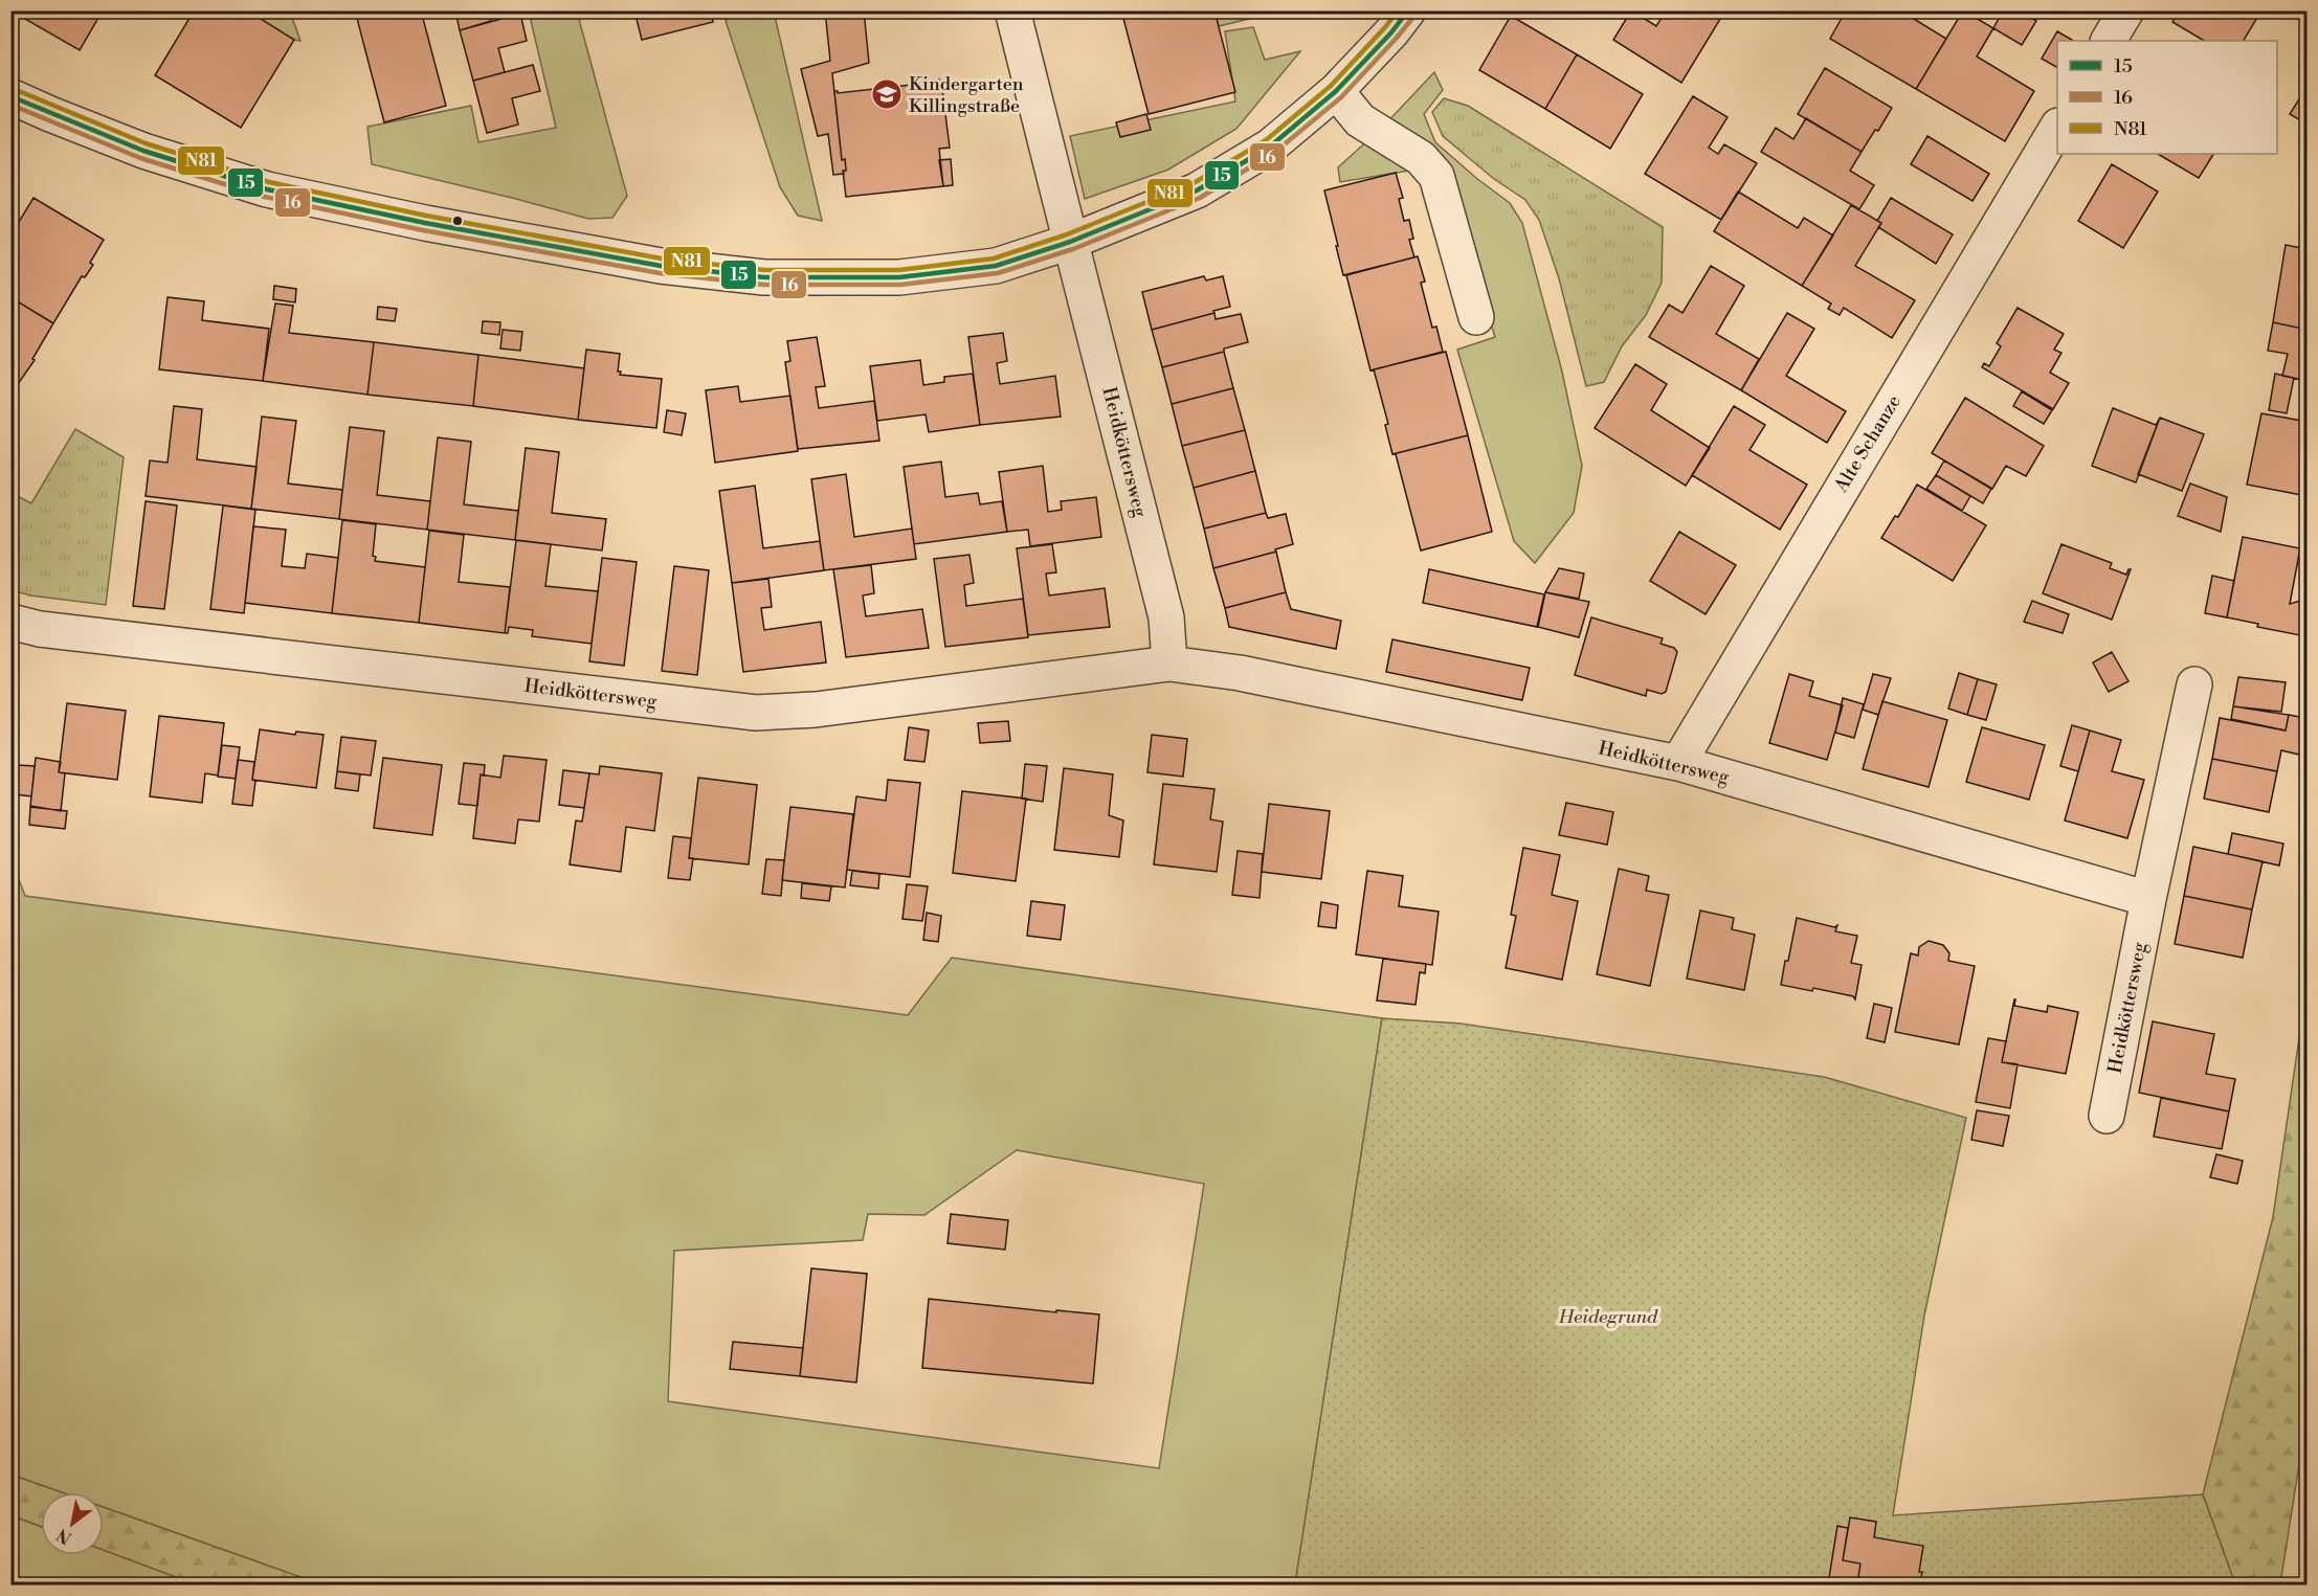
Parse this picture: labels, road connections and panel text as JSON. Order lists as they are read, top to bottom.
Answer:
{
  "streets": {
    "street": ["Alte Schanze", "Heidköttersweg"]
  },
  "crossings": [
    ["Alte Schanze", "Heidköttersweg"]
  ],
  "parks": ["Heidegrund"],
  "places": {
    "school or university": ["Kindergarten Killingstraße"]
  },
  "lines": ["transit line 15", "transit line N81", "transit line 16"],
  "legend": ["15", "16", "N81"],
  "north": "bottom left"
}
